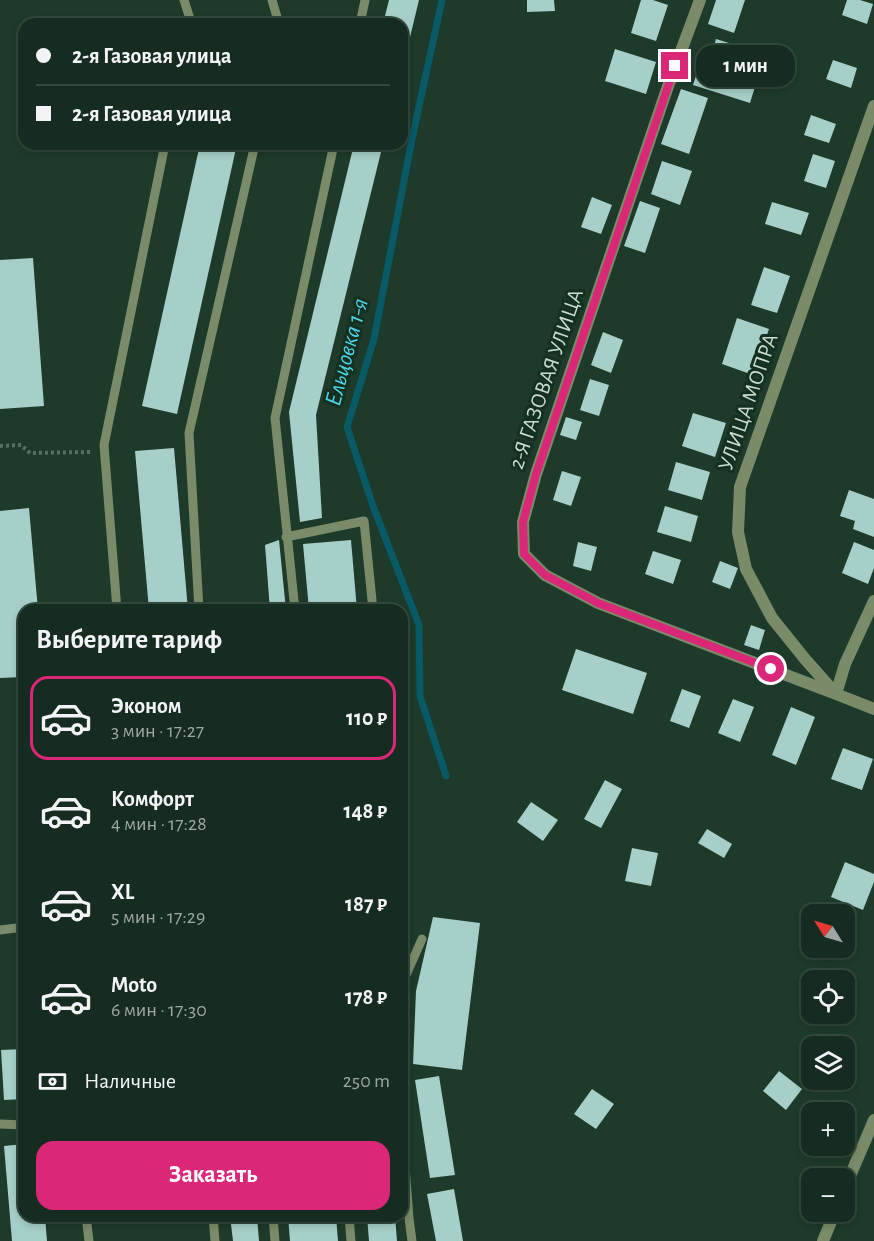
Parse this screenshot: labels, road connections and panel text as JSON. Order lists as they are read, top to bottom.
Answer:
{
  "streets": {
    "street": ["2-Я ГАЗОВАЯ УЛИЦА", "УЛИЦА МОПРА"]
  },
  "crossings": [
    ["2-Я ГАЗОВАЯ УЛИЦА", "УЛИЦА МОПРА"]
  ],
  "water": ["Ельцовка 1-я"],
  "north": "top left",
  "page": {
    "banner": ["2-я Газовая улица", "2-я Газовая улица"],
    "bubble": "1 мин",
    "heading": "Выберите тариф",
    "list": [
      {
        "name": "Эконом",
        "note": "3 мин · 17:27",
        "value": "110 ₽"
      },
      {
        "name": "Комфорт",
        "note": "4 мин · 17:28",
        "value": "148 ₽"
      },
      {
        "name": "XL",
        "note": "5 мин · 17:29",
        "value": "187 ₽"
      },
      {
        "name": "Moto",
        "note": "6 мин · 17:30",
        "value": "178 ₽"
      }
    ],
    "map_buttons": ["+", "−"],
    "pay": ["Наличные", "250 m"],
    "buttons": "Заказать"
  }
}
